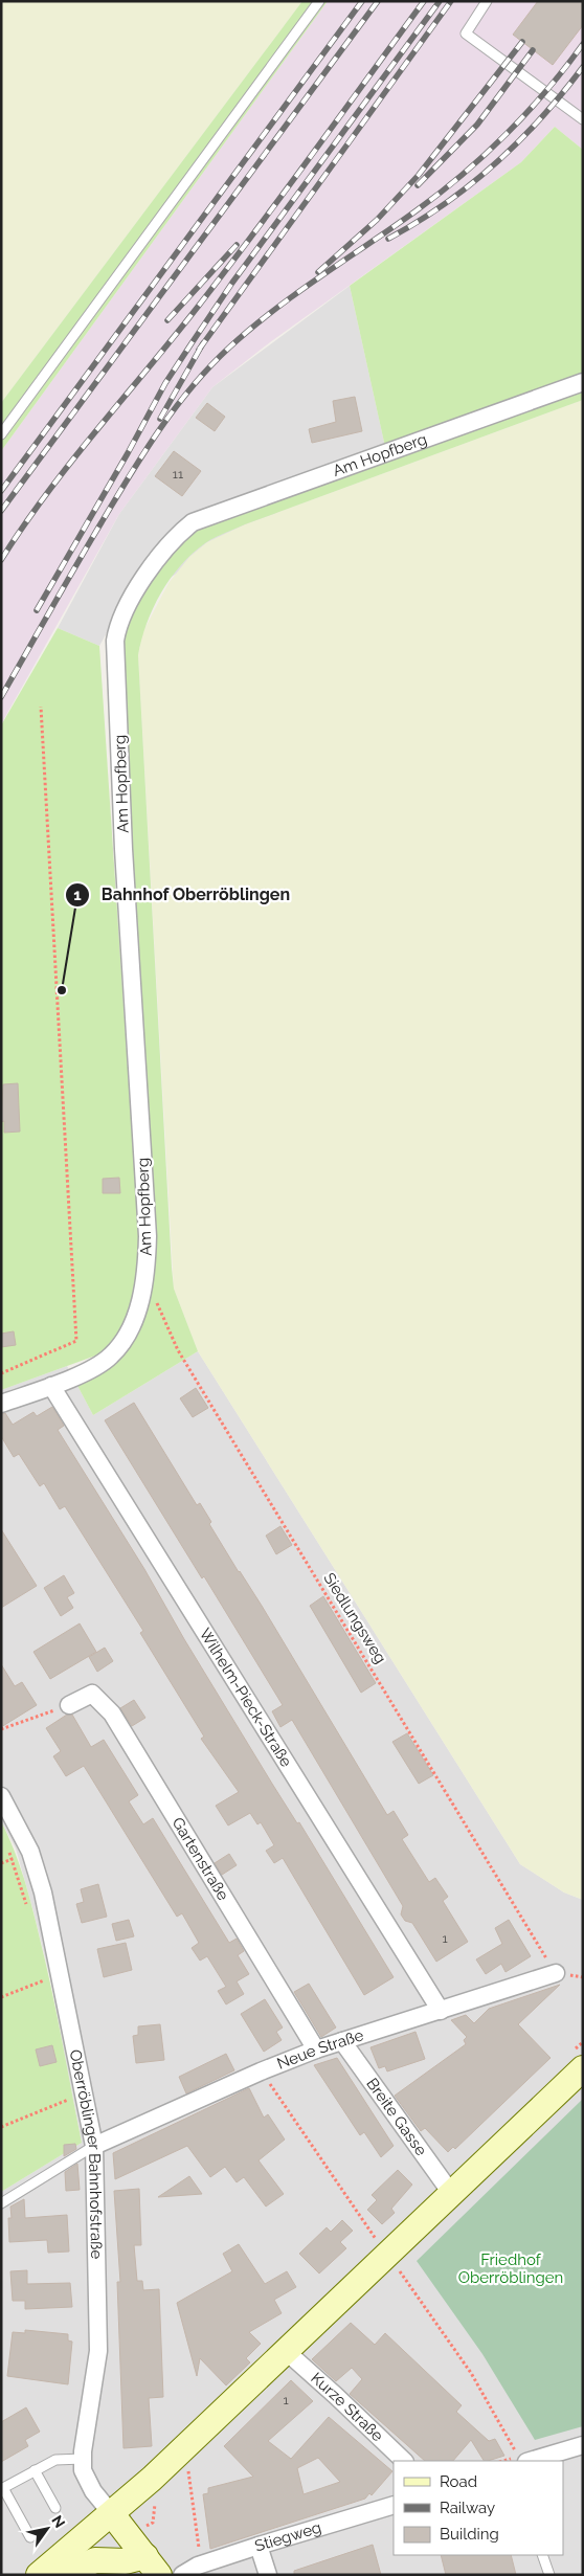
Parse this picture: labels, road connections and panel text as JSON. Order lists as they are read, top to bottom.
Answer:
{
  "streets": {
    "street": [
      "Am Hopfberg",
      "Wilhelm-Pieck-Straße",
      "Gartenstraße",
      "Neue Straße",
      "Breite Gasse",
      "Oberröblinger Bahnhofstraße",
      "Kurze Straße",
      "Stiegweg"
    ],
    "path": ["Siedlungsweg"]
  },
  "crossings": [
    ["Am Hopfberg", "Wilhelm-Pieck-Straße"],
    ["Siedlungsweg", "Neue Straße"],
    ["Wilhelm-Pieck-Straße", "Neue Straße"],
    ["Gartenstraße", "Neue Straße"],
    ["Neue Straße", "Breite Gasse"],
    ["Neue Straße", "Oberröblinger Bahnhofstraße"]
  ],
  "parks": ["Friedhof Oberröblingen"],
  "places": ["Bahnhof Oberröblingen"],
  "house_numbers": ["11", "1", "1"],
  "legend": ["Road", "Railway", "Building"],
  "north": "top right"
}
